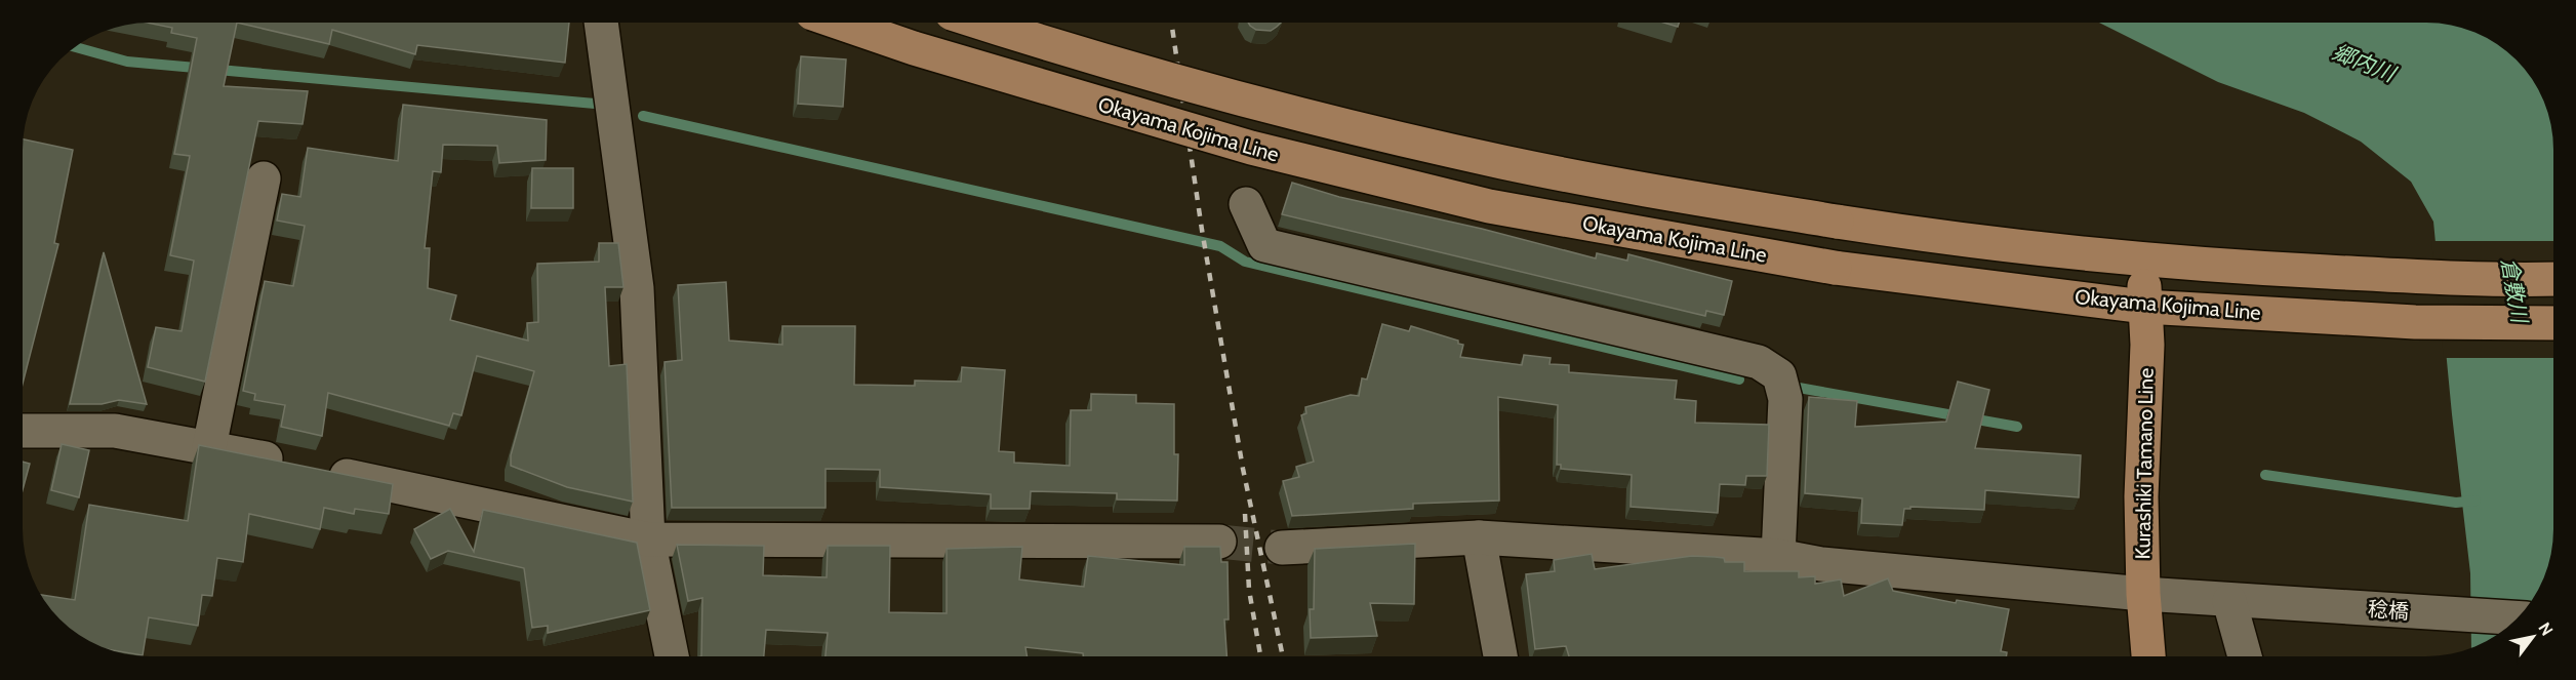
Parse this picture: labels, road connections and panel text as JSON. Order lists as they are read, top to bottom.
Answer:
{
  "streets": {
    "main road": ["Okayama Kojima Line", "Kurashiki Tamano Line"],
    "street": ["稔橋"]
  },
  "crossings": [
    ["Okayama Kojima Line", "Kurashiki Tamano Line"],
    ["Kurashiki Tamano Line", "稔橋"]
  ],
  "water": ["郷内川", "倉敷川"],
  "north": "top right"
}
